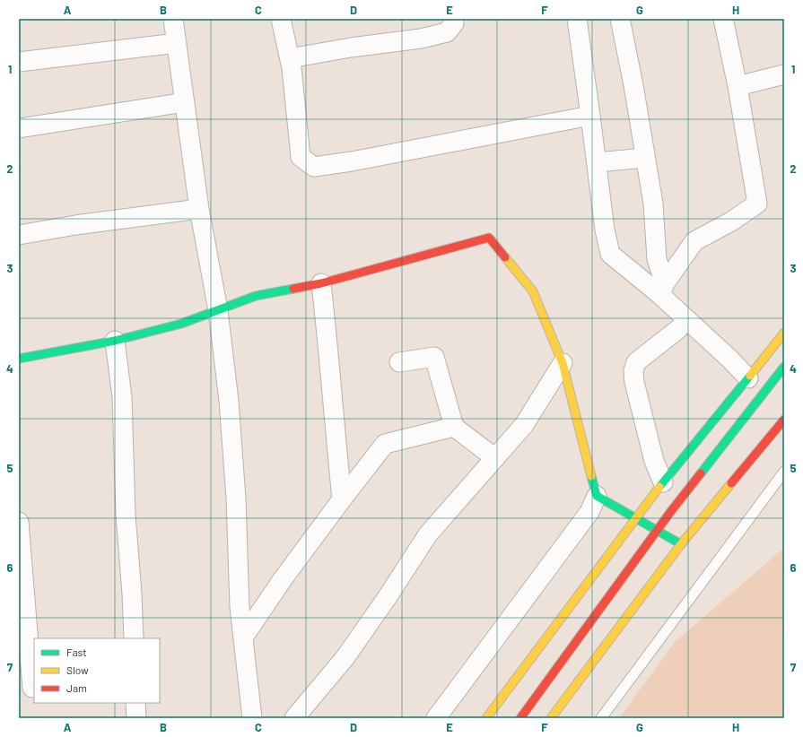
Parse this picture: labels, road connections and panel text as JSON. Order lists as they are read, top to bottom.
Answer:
{
  "legend": ["Fast", "Slow", "Jam"],
  "grid": {
    "columns": [
      "A",
      "B",
      "C",
      "D",
      "E",
      "F",
      "G",
      "H"
    ],
    "rows": [
      "1",
      "2",
      "3",
      "4",
      "5",
      "6",
      "7"
    ]
  }
}
